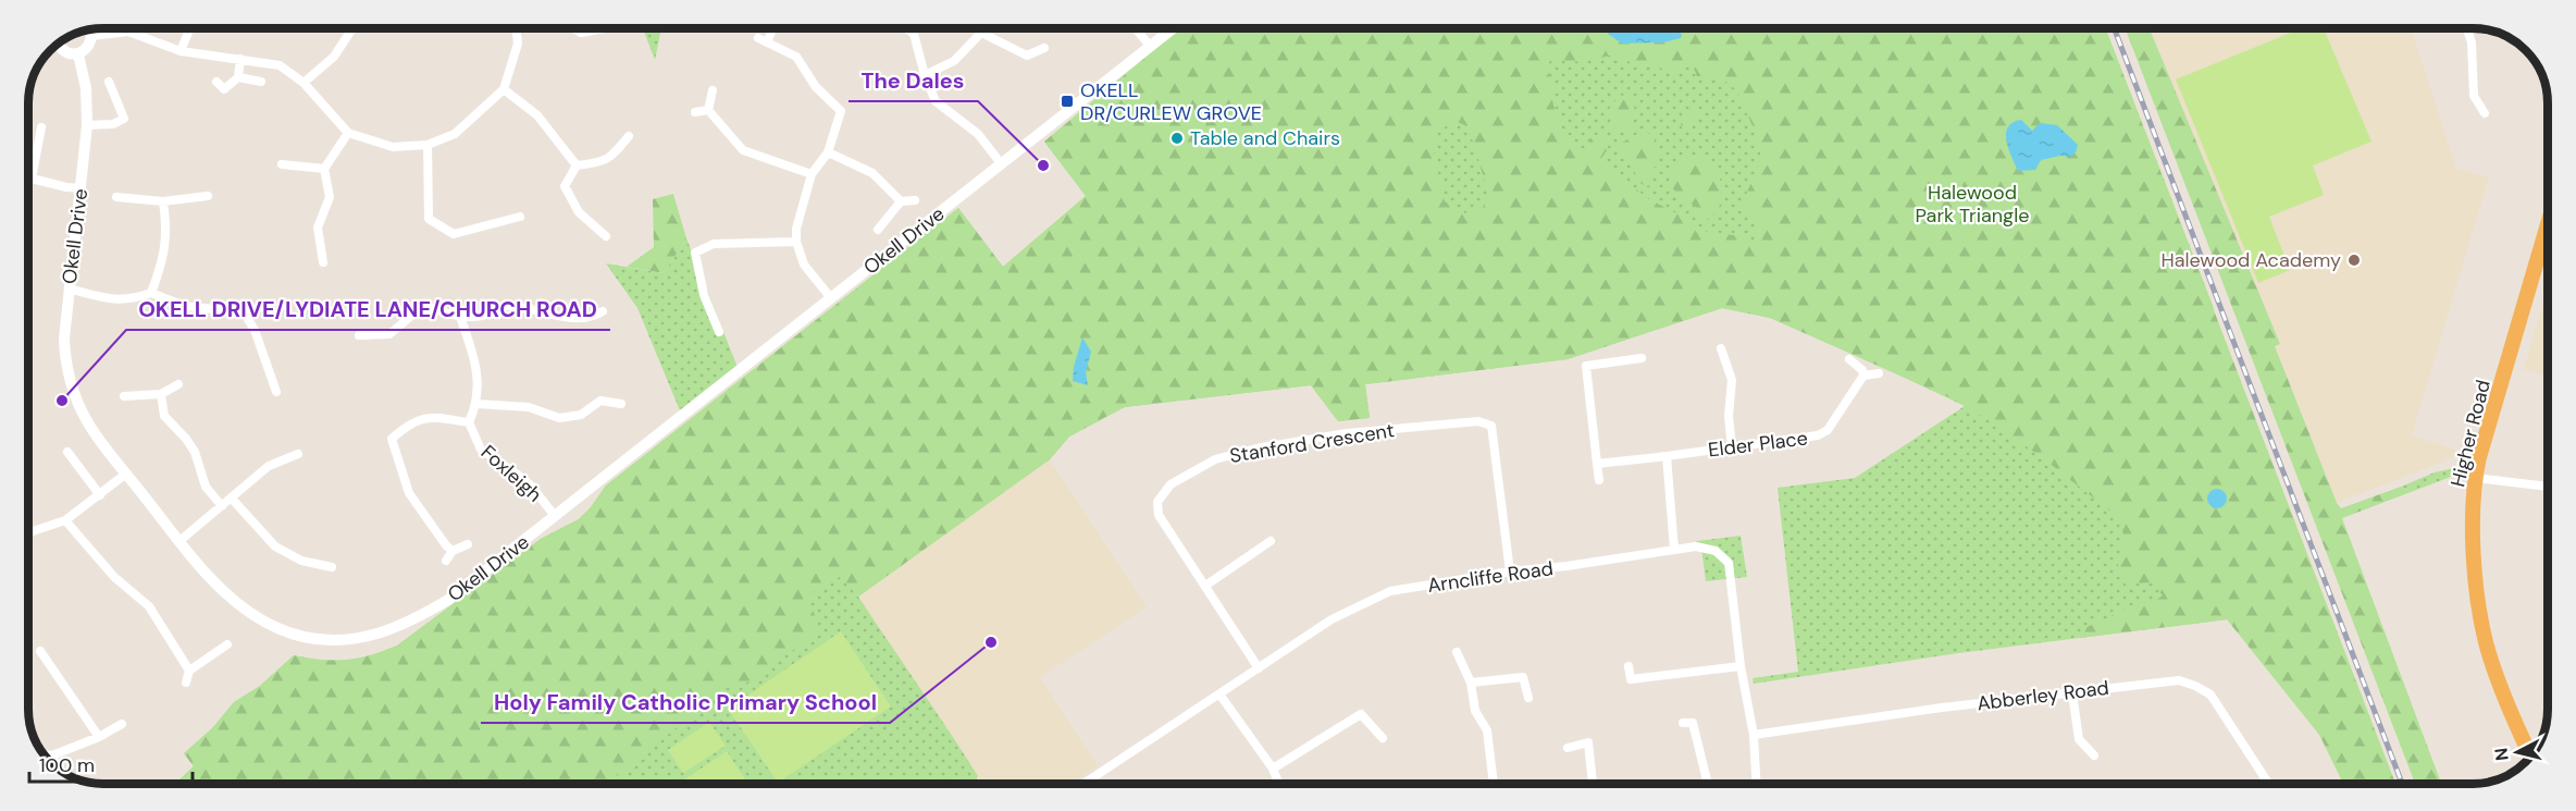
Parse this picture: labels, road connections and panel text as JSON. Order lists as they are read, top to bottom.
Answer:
{
  "streets": {
    "highway": ["Higher Road"],
    "street": [
      "Okell Drive",
      "Stanford Crescent",
      "Elder Place",
      "Foxleigh",
      "Arncliffe Road",
      "Abberley Road"
    ]
  },
  "crossings": [
    ["Okell Drive", "Foxleigh"],
    ["Stanford Crescent", "Arncliffe Road"],
    ["Arncliffe Road", "Abberley Road"]
  ],
  "parks": ["Halewood Park Triangle"],
  "places": {
    "transit": ["OKELL DR/CURLEW GROVE"],
    "other": [
      "Table and Chairs",
      "The Dales",
      "Halewood Academy",
      "OKELL DRIVE/LYDIATE LANE/CHURCH ROAD",
      "Holy Family Catholic Primary School"
    ]
  },
  "scale_bar": "100 m",
  "north": "left"
}
